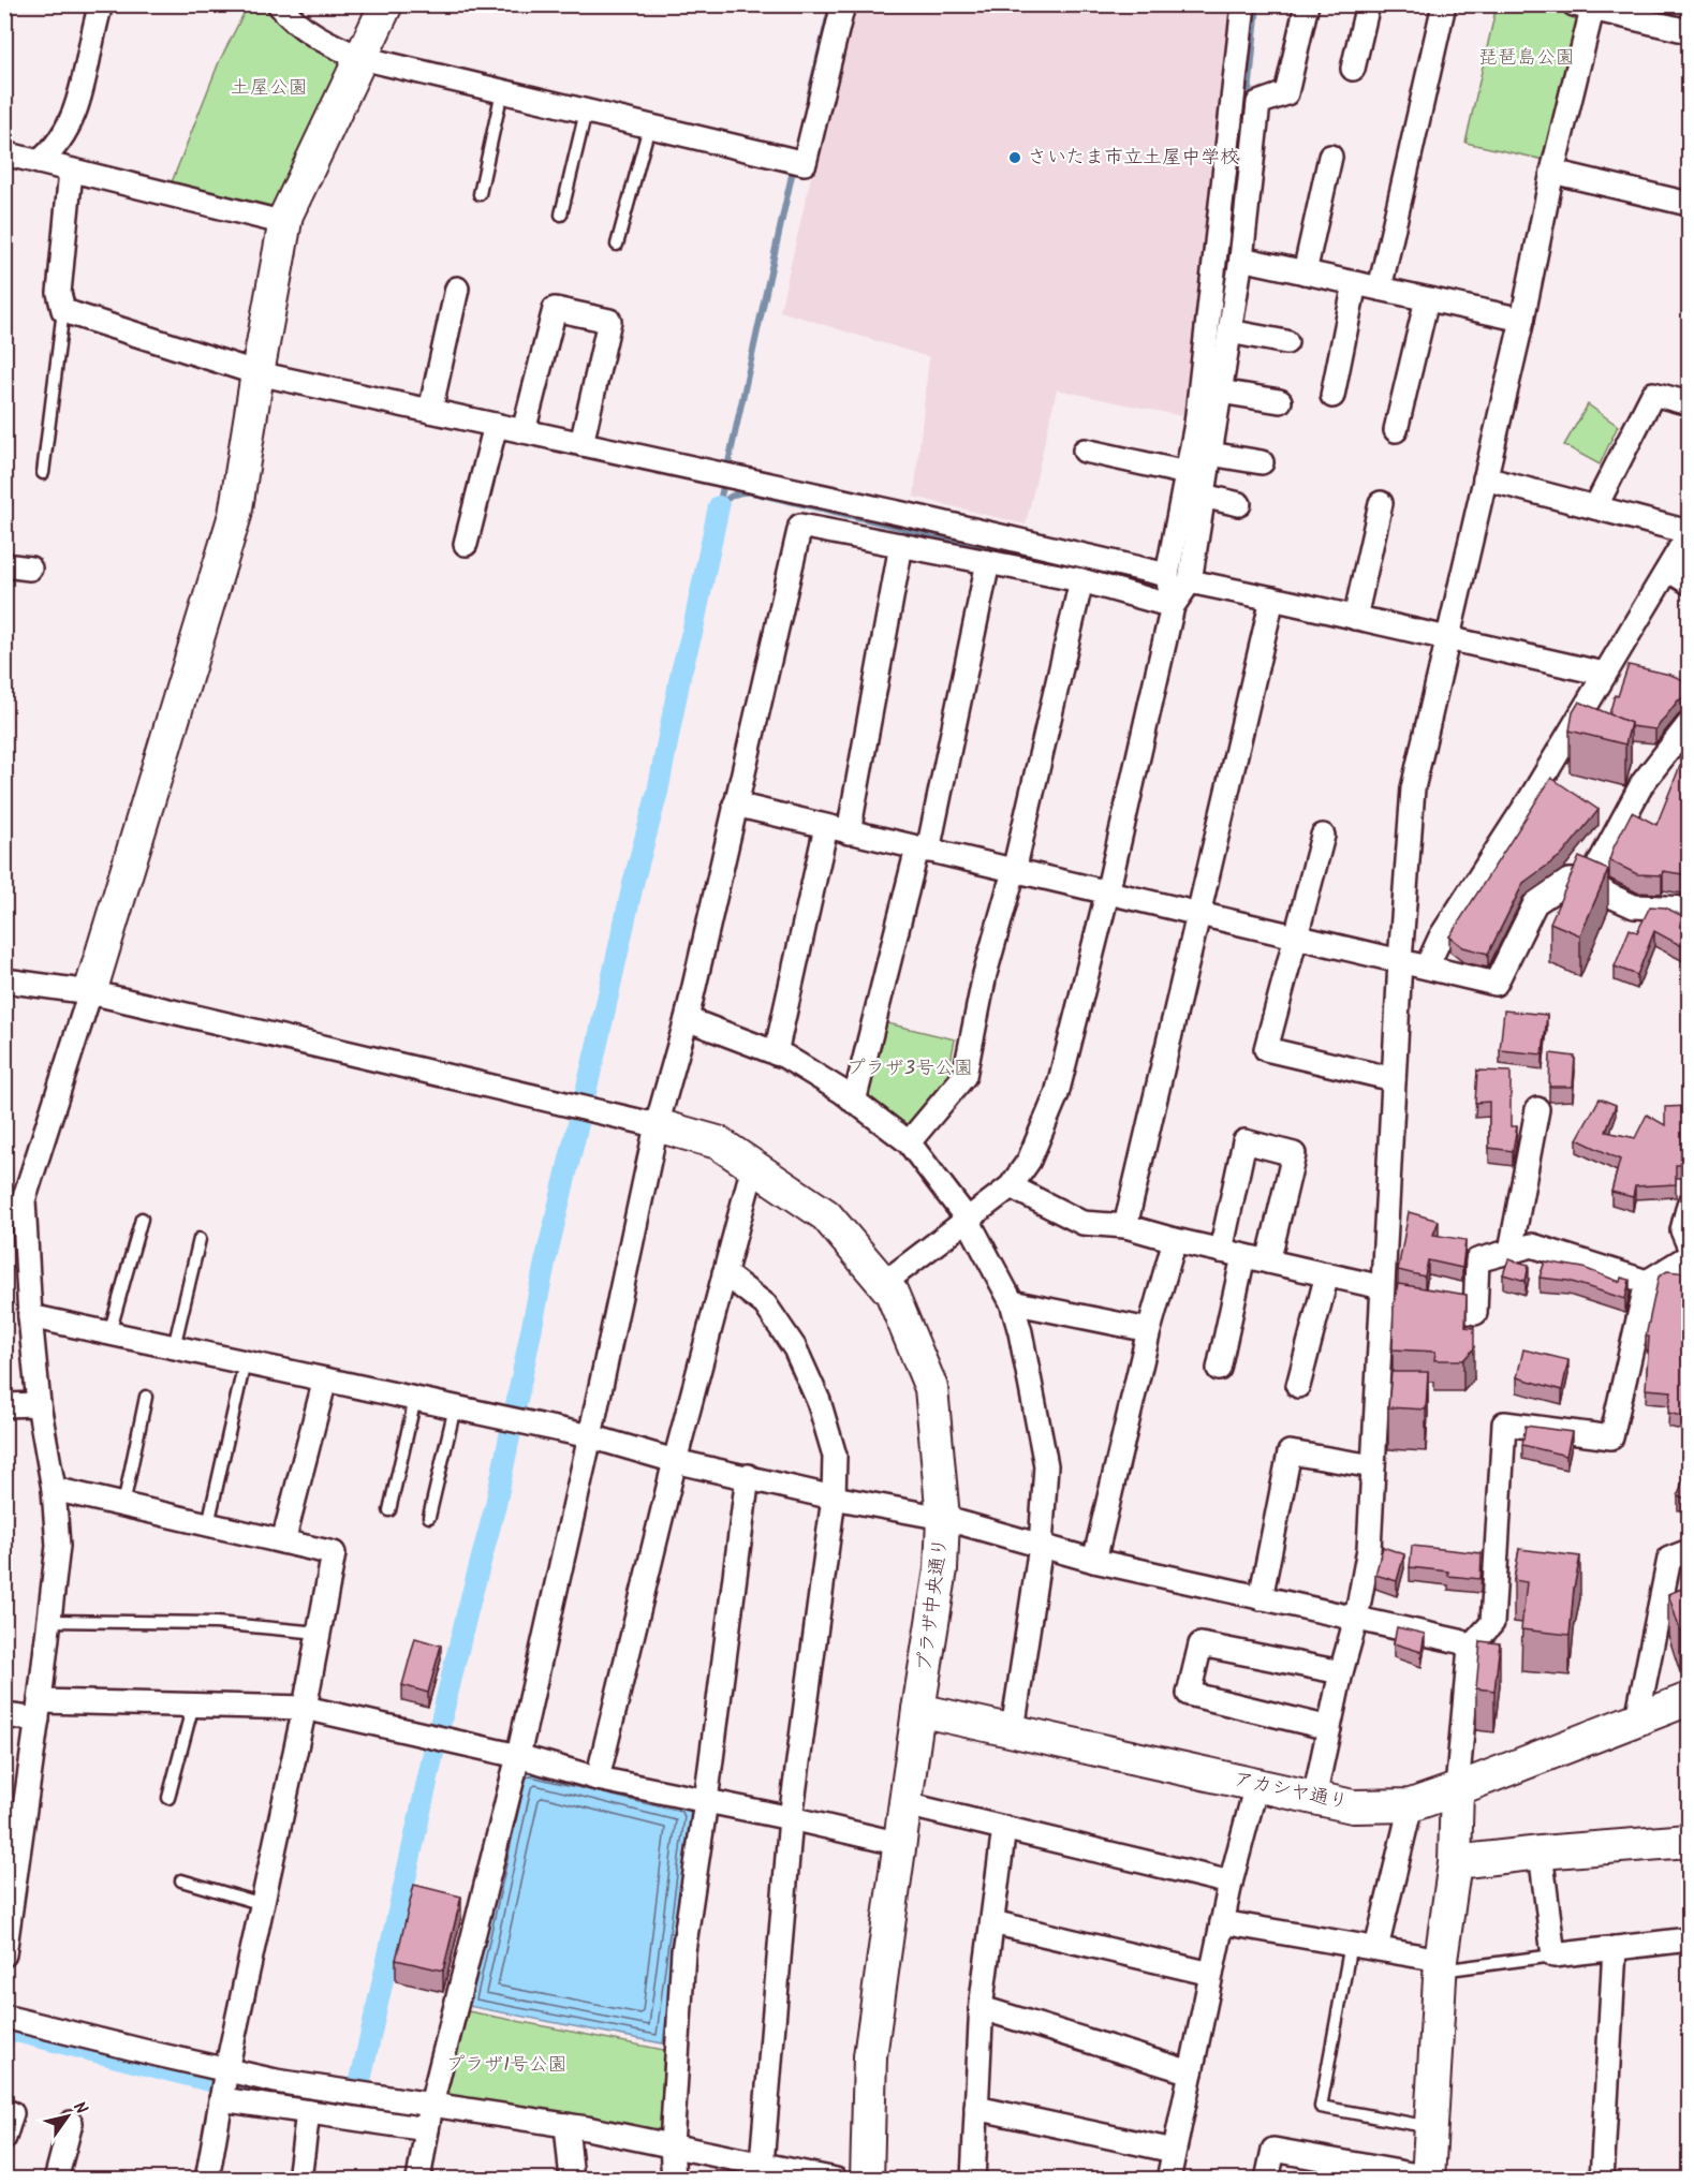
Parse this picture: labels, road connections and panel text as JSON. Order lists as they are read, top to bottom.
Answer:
{
  "streets": {
    "street": ["プラザ中央通り", "アカシヤ通り"]
  },
  "crossings": [
    ["プラザ中央通り", "アカシヤ通り"]
  ],
  "parks": [
    "琵琶島公園",
    "土屋公園",
    "プラザ3号公園",
    "プラザ1号公園"
  ],
  "places": ["さいたま市立土屋中学校"],
  "north": "top right"
}
